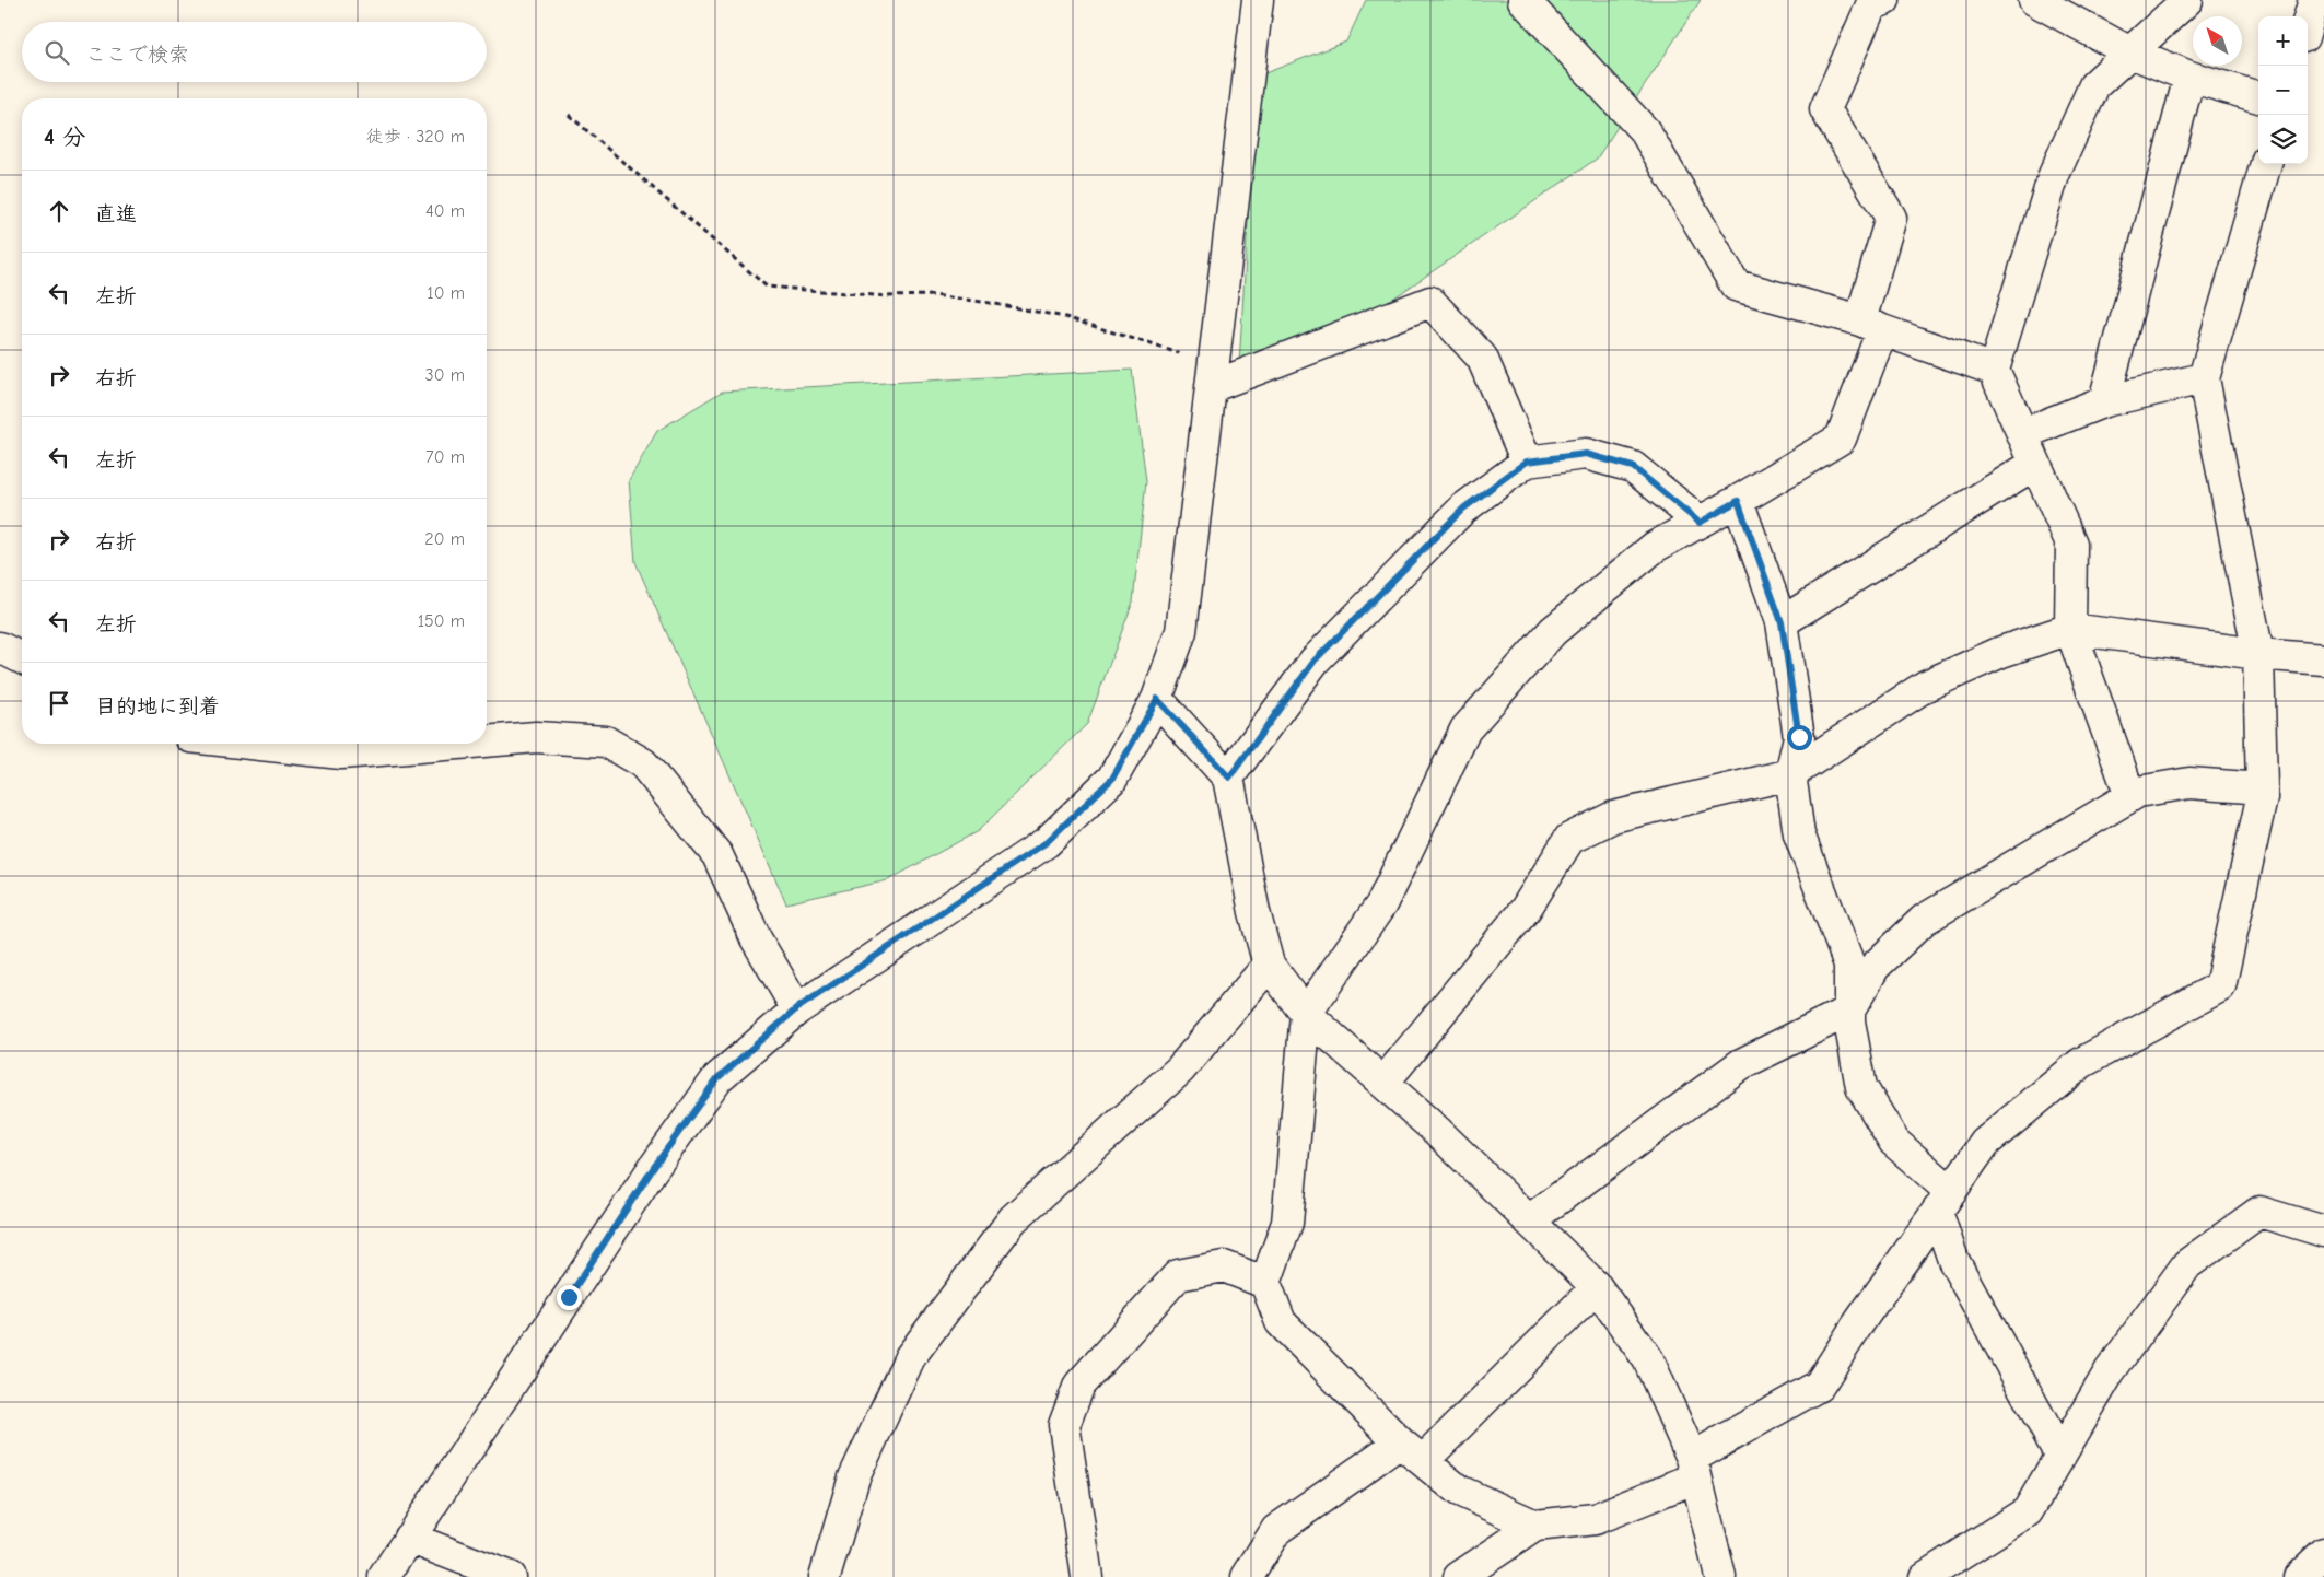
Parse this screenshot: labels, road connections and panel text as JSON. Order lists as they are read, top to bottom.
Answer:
{
  "north": "top left",
  "page": {
    "map_buttons": ["+", "−"],
    "search": "ここで検索",
    "heading": ["4 分", "徒歩 · 320 m"],
    "list": [
      ["直進", "40 m"],
      ["左折", "10 m"],
      ["右折", "30 m"],
      ["左折", "70 m"],
      ["右折", "20 m"],
      ["左折", "150 m"],
      "目的地に到着"
    ]
  }
}
